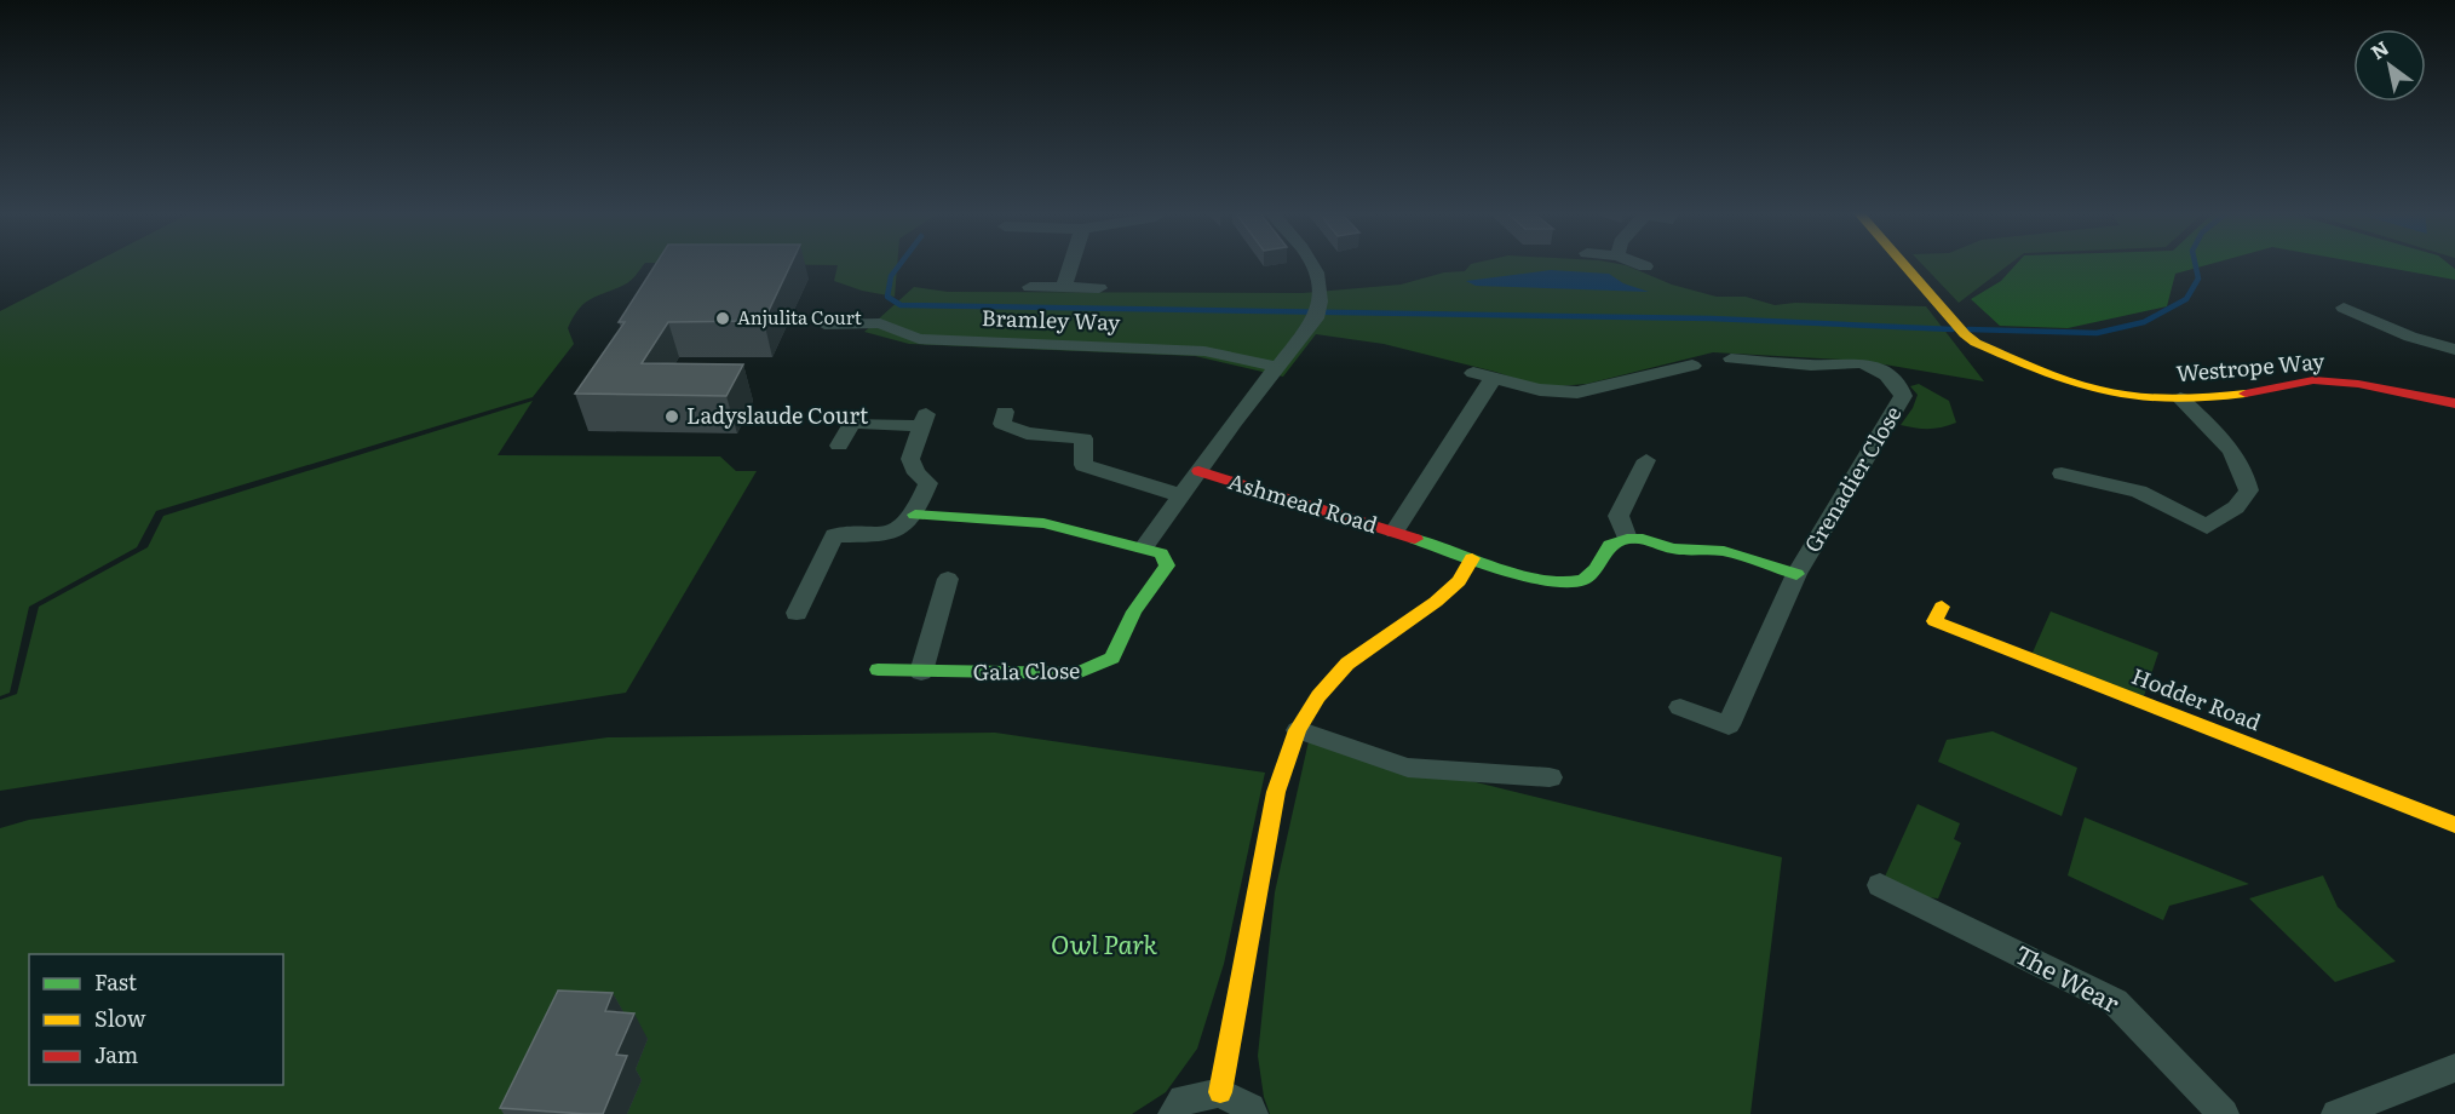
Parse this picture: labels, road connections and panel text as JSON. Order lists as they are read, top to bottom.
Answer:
{
  "streets": {
    "street": [
      "Bramley Way",
      "Westrope Way",
      "Grenadier Close",
      "Ashmead Road",
      "Gala Close",
      "Hodder Road",
      "The Wear"
    ]
  },
  "crossings": [
    ["Bramley Way", "Ashmead Road"]
  ],
  "parks": ["Owl Park"],
  "places": ["Anjulita Court", "Ladyslaude Court"],
  "legend": ["Fast", "Slow", "Jam"],
  "north": "top left"
}
